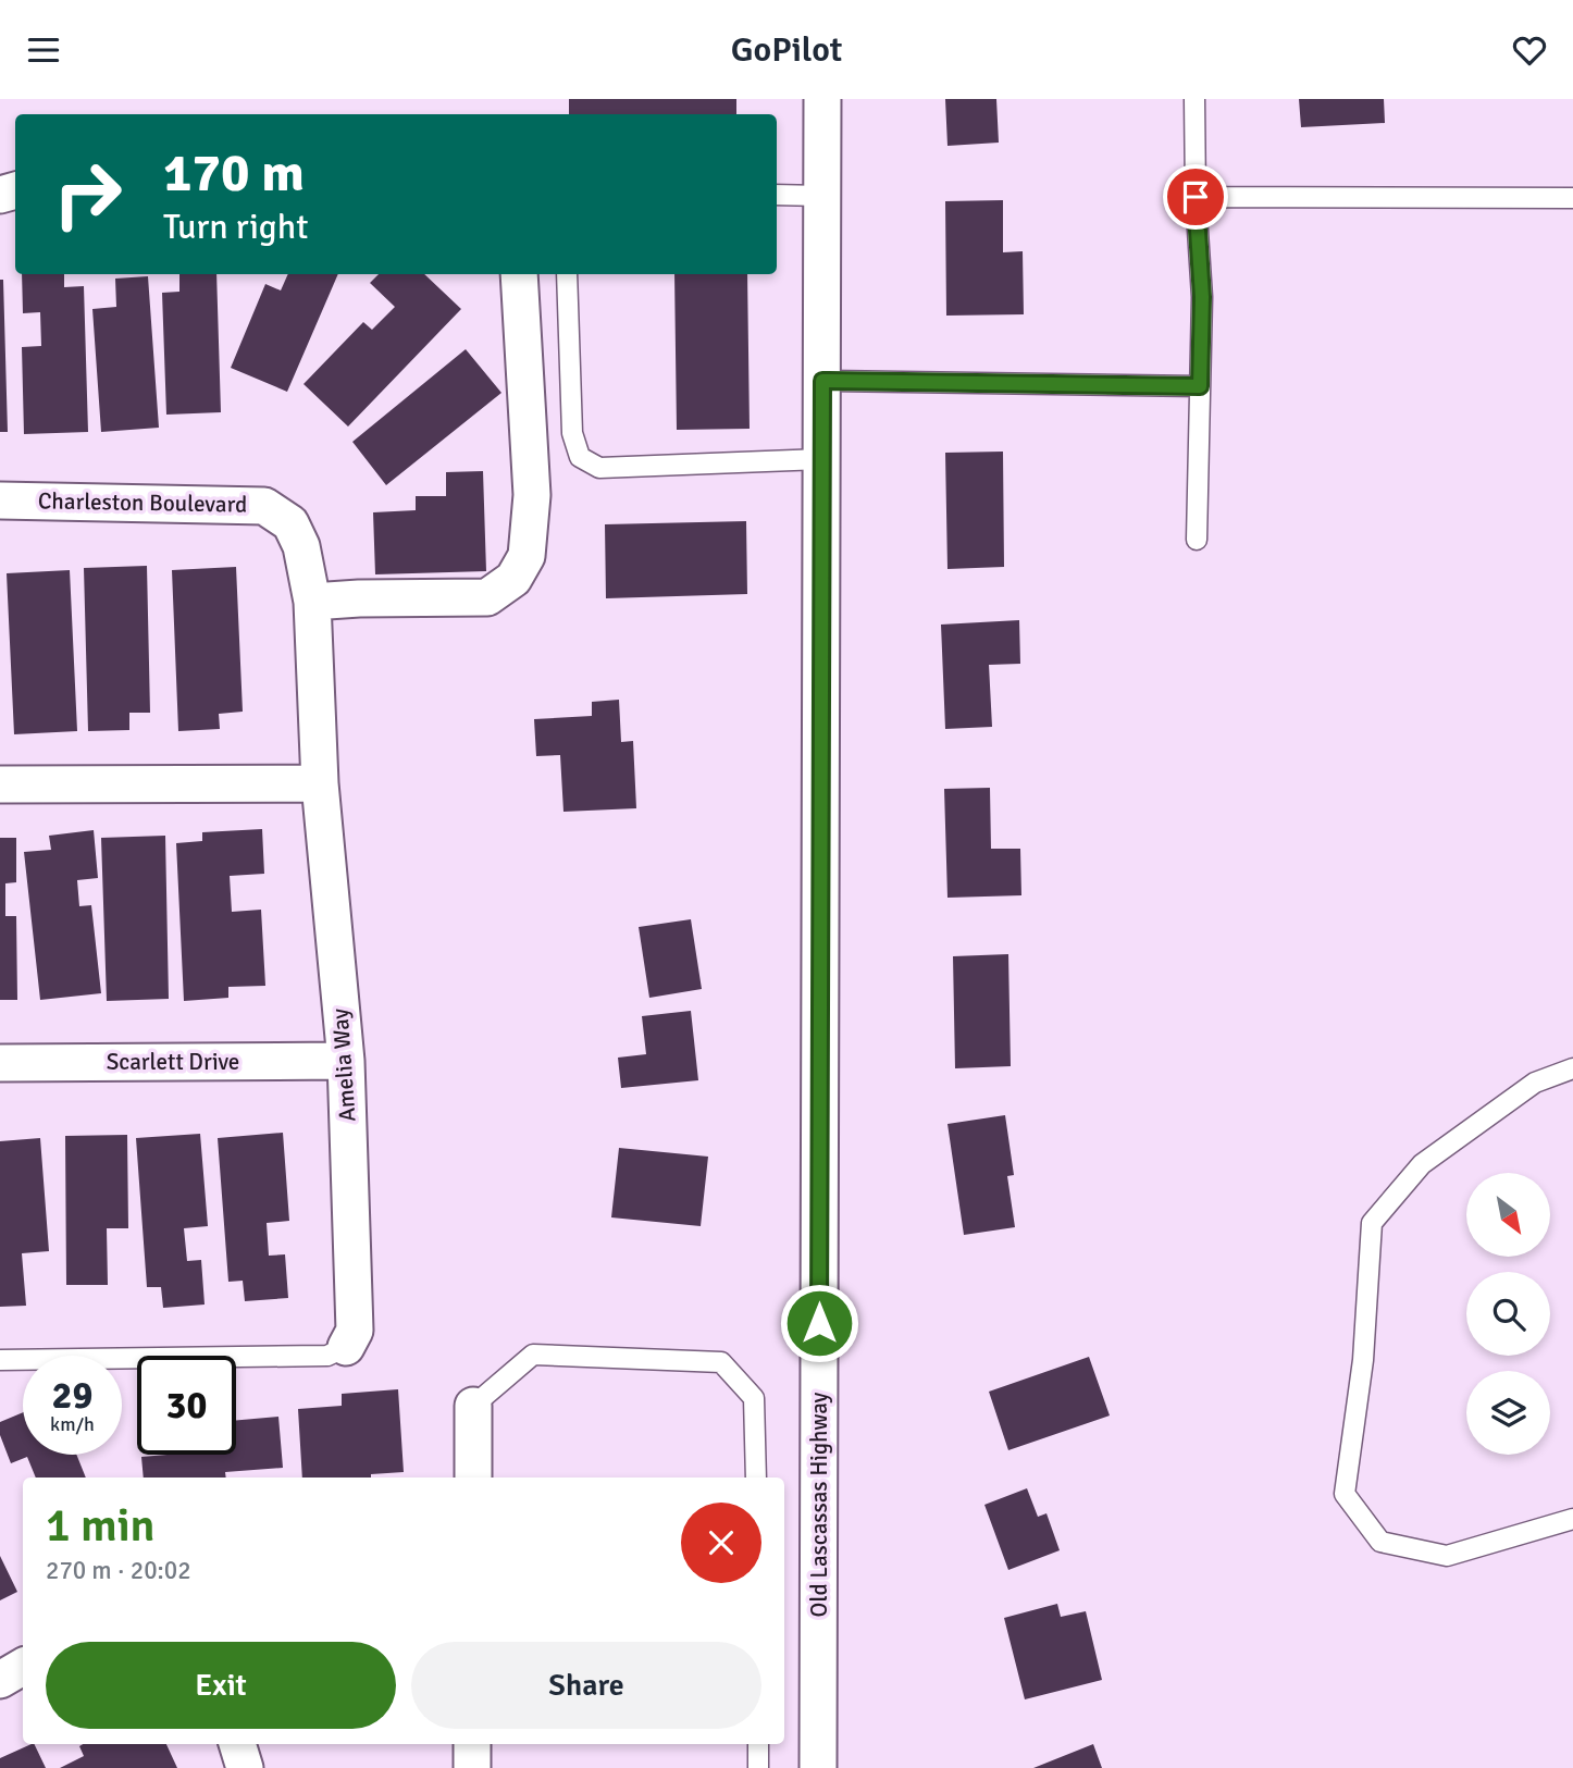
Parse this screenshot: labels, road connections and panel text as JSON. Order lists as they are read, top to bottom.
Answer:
{
  "streets": {
    "street": [
      "Charleston Boulevard",
      "Scarlett Drive",
      "Amelia Way",
      "Old Lascassas Highway"
    ]
  },
  "crossings": [
    ["Charleston Boulevard", "Amelia Way"],
    ["Scarlett Drive", "Amelia Way"]
  ],
  "north": "bottom right",
  "page": {
    "header": "GoPilot",
    "turn": ["170 m", "Turn right"],
    "speed": "29 km/h",
    "limit": "30",
    "heading": ["1 min", "270 m · 20:02"],
    "buttons": ["Exit", "Share"]
  }
}
